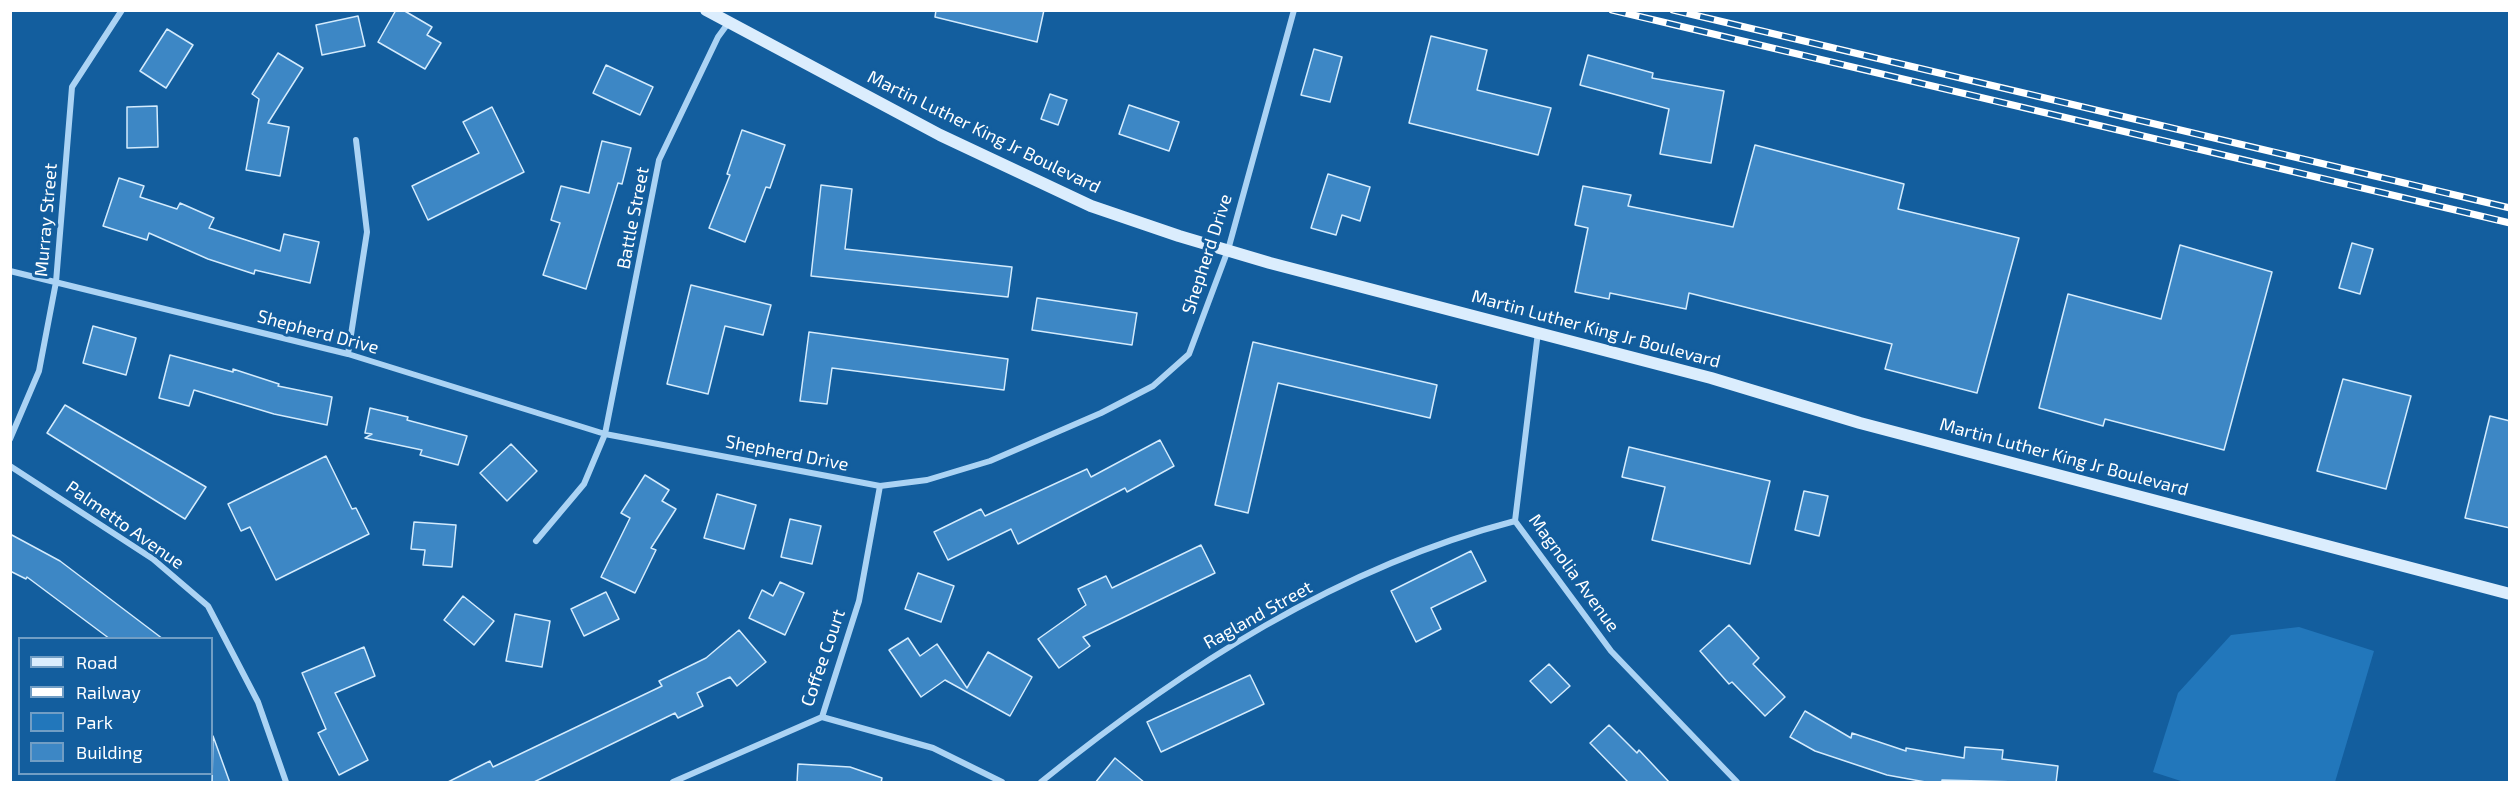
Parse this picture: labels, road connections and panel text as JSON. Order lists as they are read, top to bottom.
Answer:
{
  "streets": {
    "main road": ["Martin Luther King Jr Boulevard"],
    "street": [
      "Battle Street",
      "Murray Street",
      "Shepherd Drive",
      "Palmetto Avenue",
      "Magnolia Avenue",
      "Ragland Street",
      "Coffee Court"
    ]
  },
  "crossings": [
    ["Martin Luther King Jr Boulevard", "Battle Street"],
    ["Martin Luther King Jr Boulevard", "Shepherd Drive"],
    ["Martin Luther King Jr Boulevard", "Magnolia Avenue"],
    ["Battle Street", "Shepherd Drive"],
    ["Murray Street", "Shepherd Drive"],
    ["Shepherd Drive", "Coffee Court"],
    ["Magnolia Avenue", "Ragland Street"]
  ],
  "legend": [
    "Road",
    "Railway",
    "Park",
    "Building"
  ]
}
